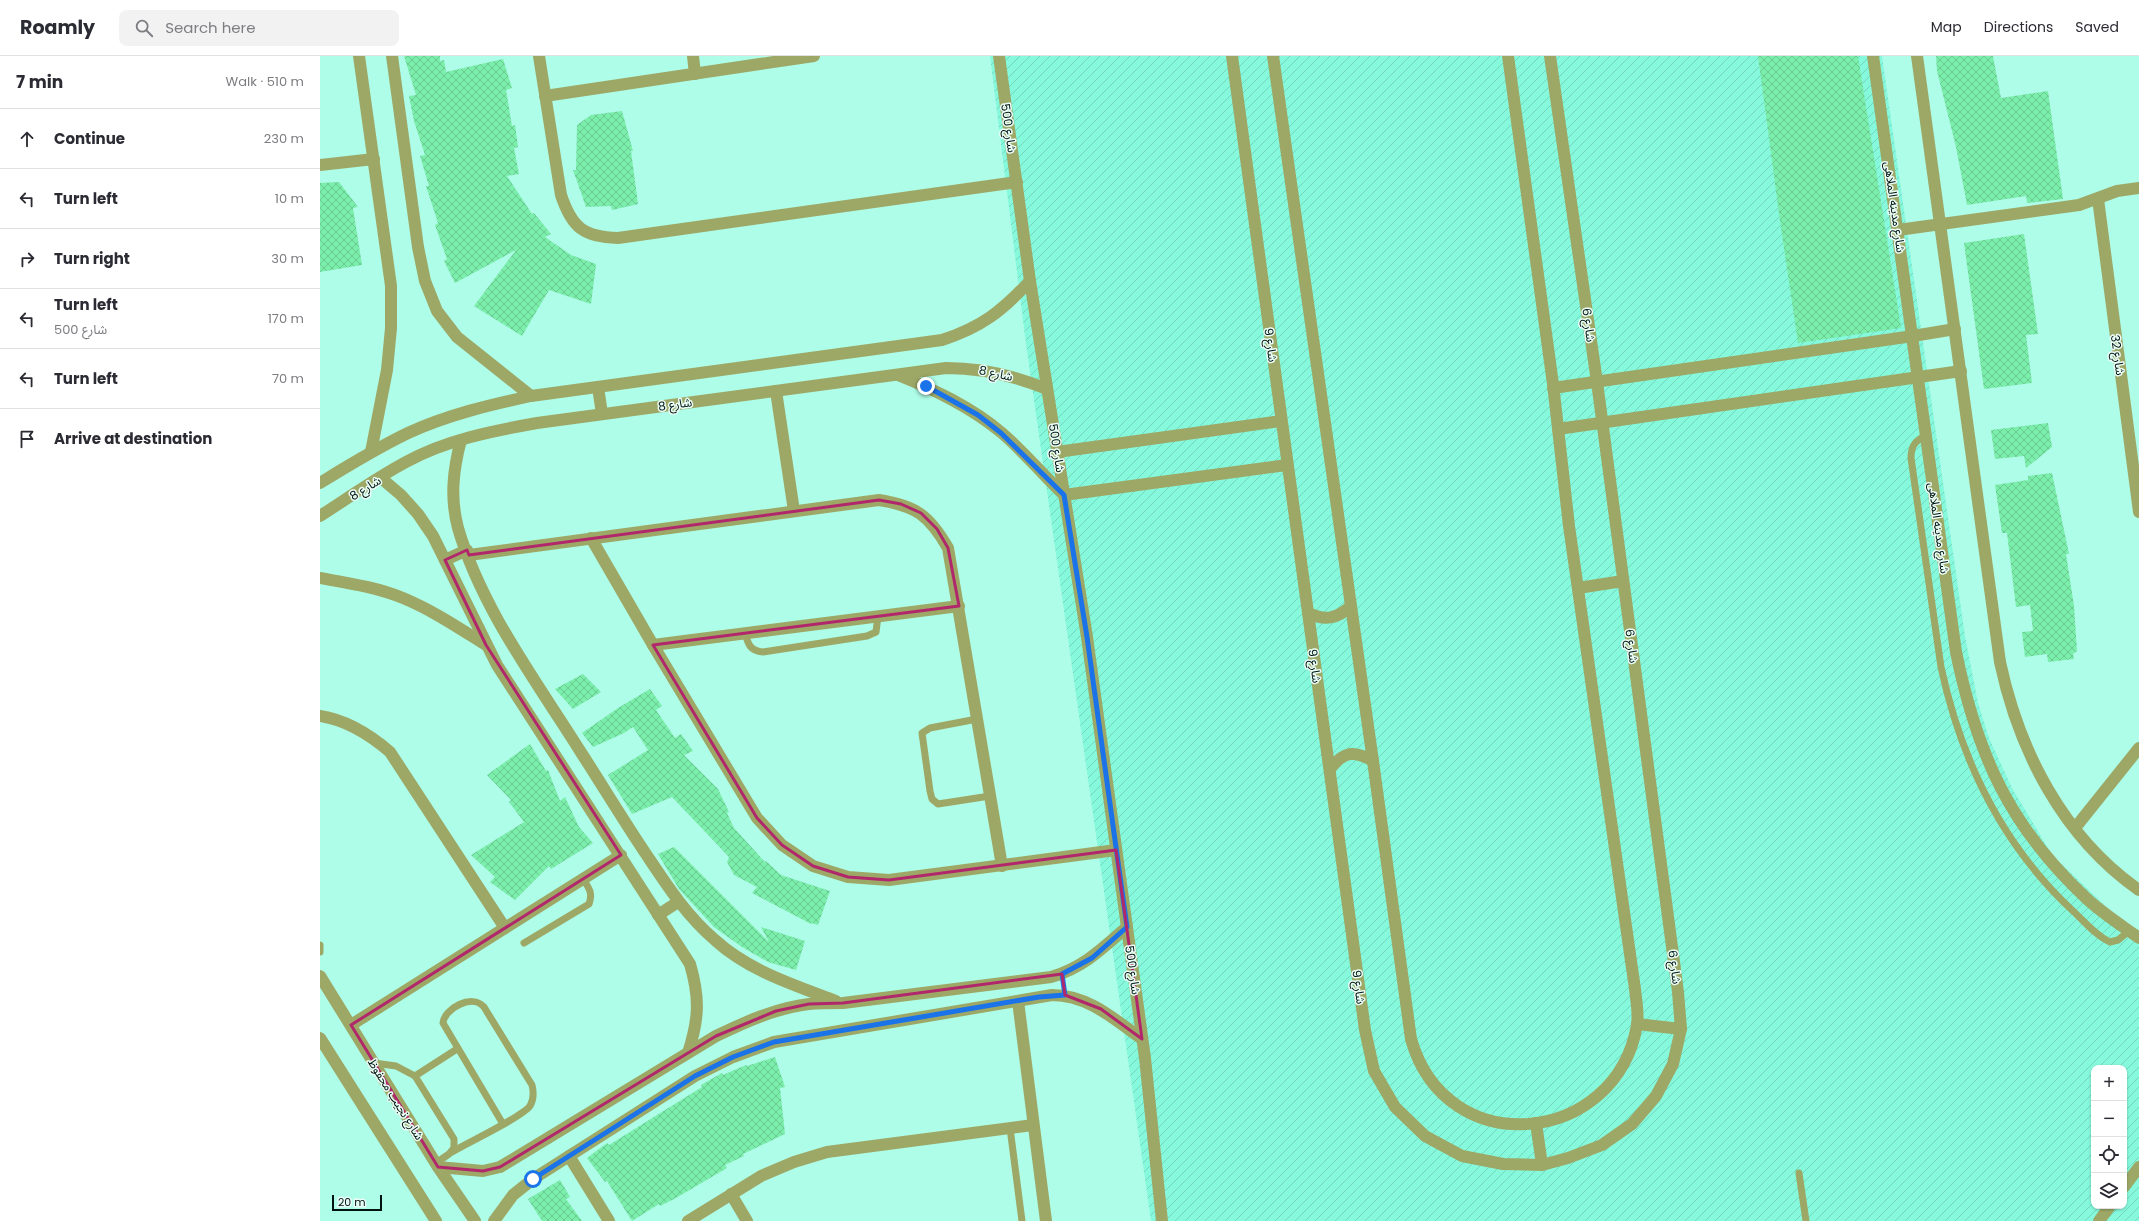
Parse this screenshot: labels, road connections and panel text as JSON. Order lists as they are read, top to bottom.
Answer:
{
  "streets": {
    "street": [
      "شارع 500",
      "شارع مدينه الملاهى",
      "شارع 6",
      "شارع 9",
      "شارع 32",
      "شارع 8",
      "شارع نجيب محفوظ"
    ]
  },
  "crossings": [
    ["شارع 500", "شارع 8"],
    ["شارع 6", "شارع 9"]
  ],
  "scale_bar": "20 m",
  "page": {
    "header": "Roamly",
    "search": "Search here",
    "nav": ["Map", "Directions", "Saved"],
    "heading": ["7 min", "Walk · 510 m"],
    "list": [
      ["Continue", "230 m"],
      ["Turn left", "10 m"],
      ["Turn right", "30 m"],
      ["Turn left", "شارع 500", "170 m"],
      ["Turn left", "70 m"],
      "Arrive at destination"
    ],
    "map_buttons": ["+", "−"],
    "scale": "20 m"
  }
}
